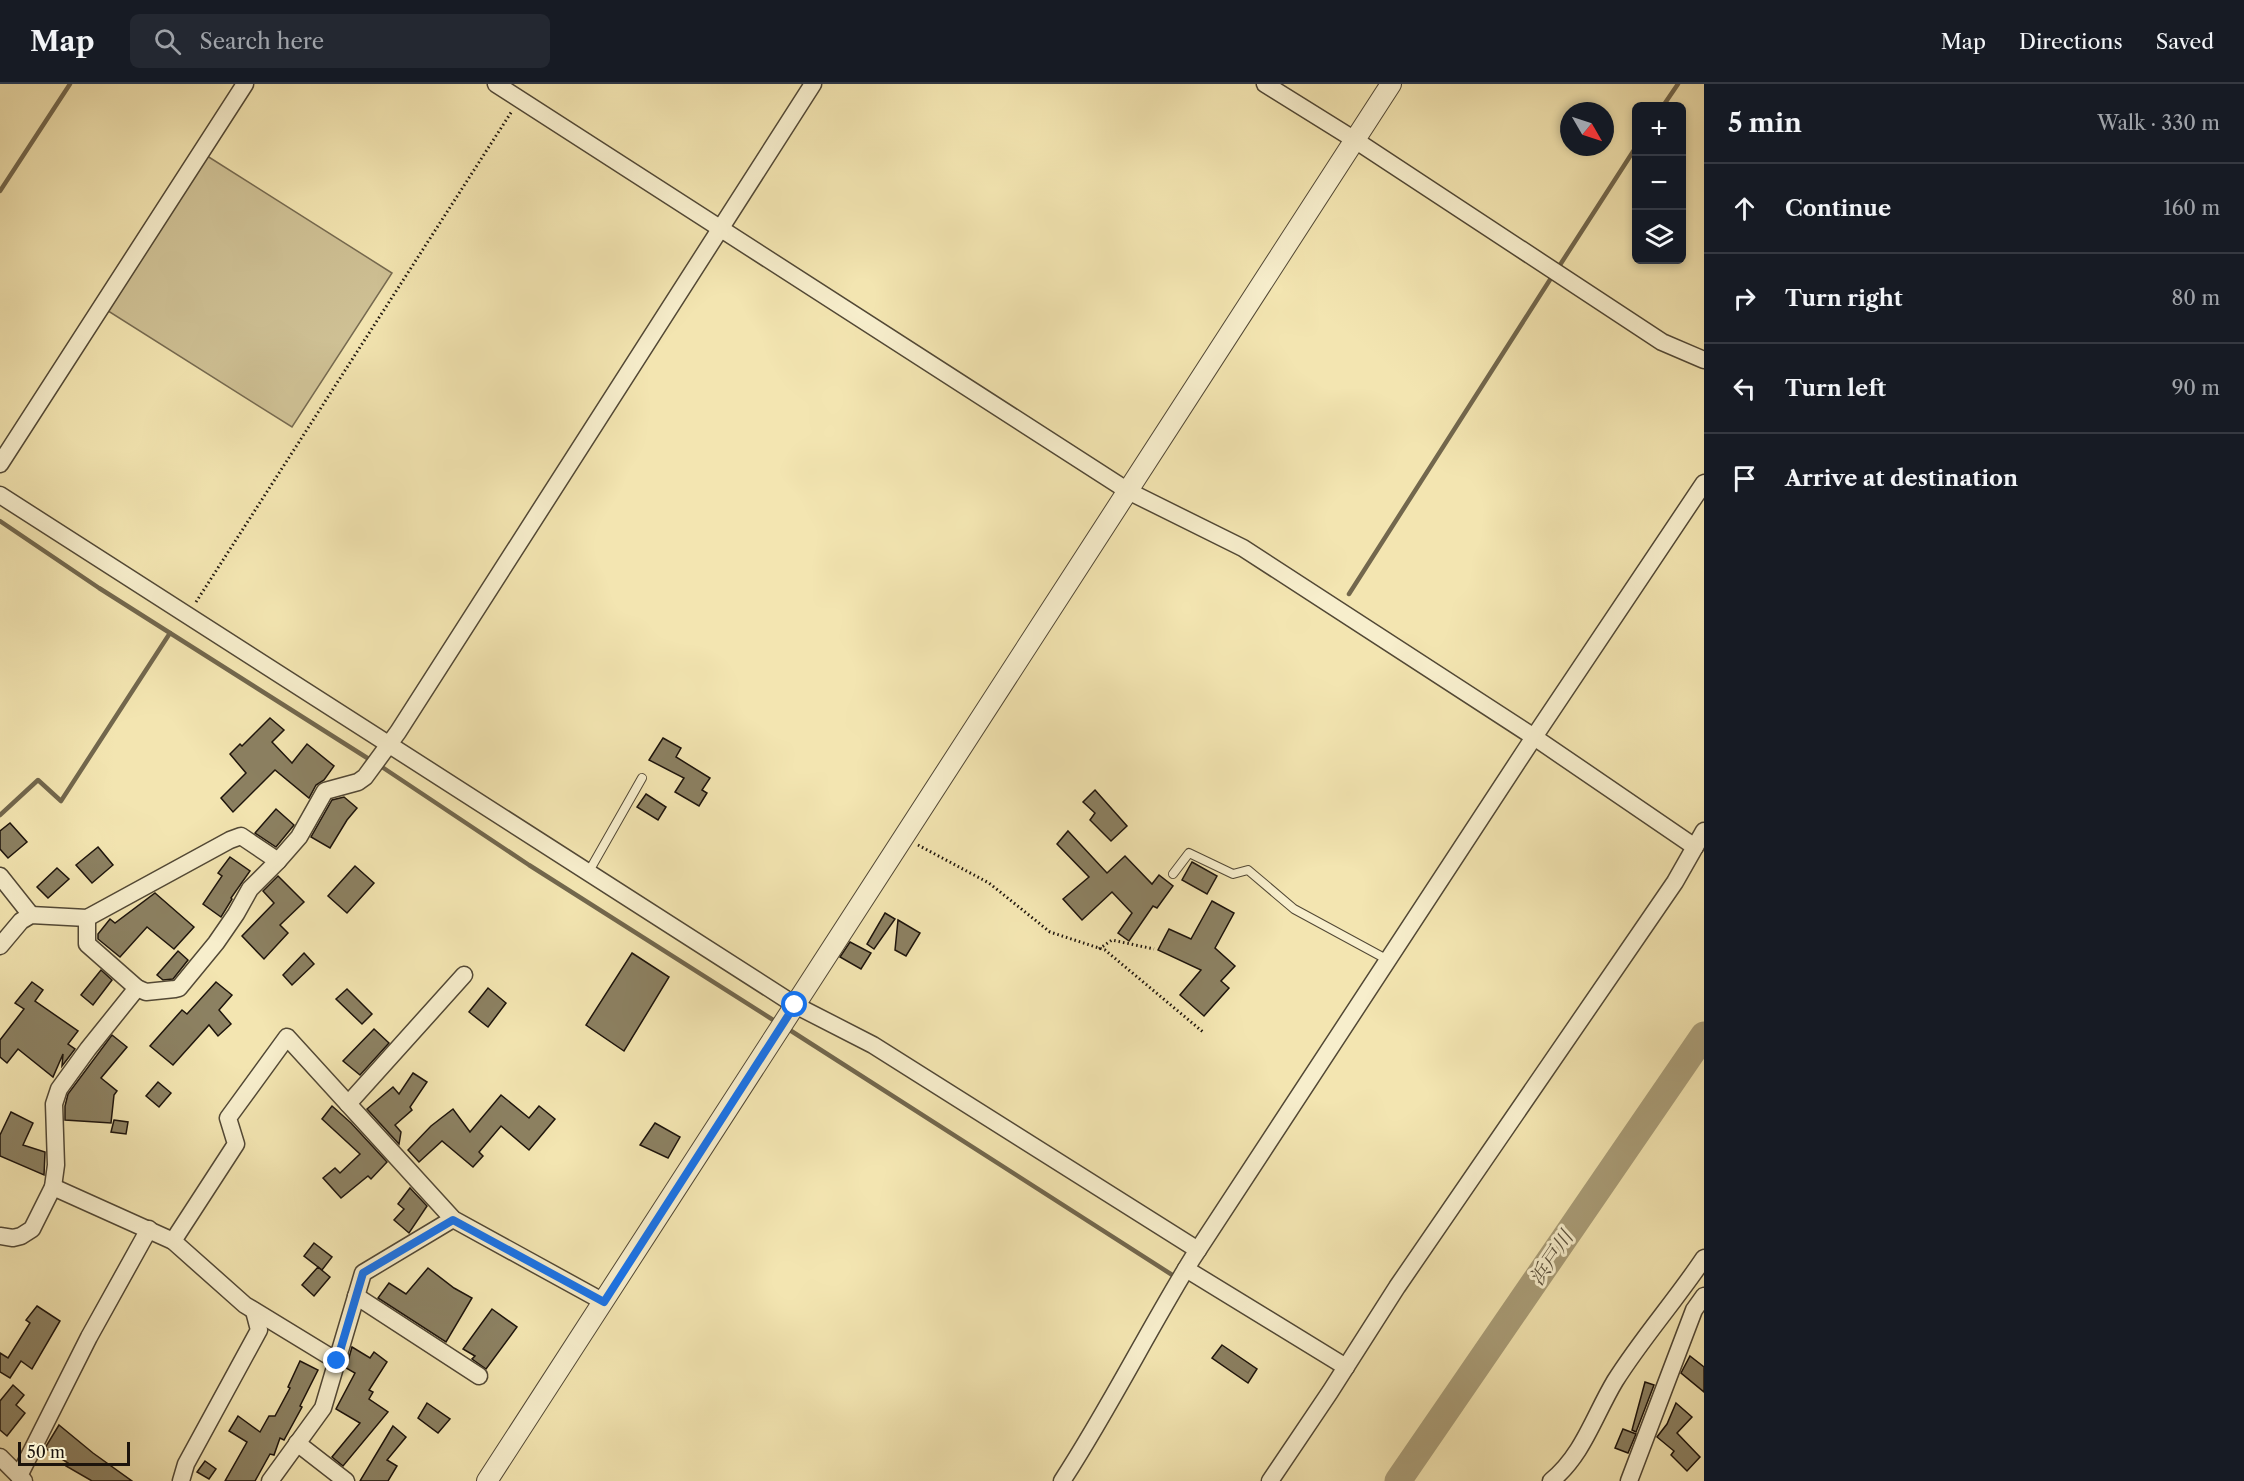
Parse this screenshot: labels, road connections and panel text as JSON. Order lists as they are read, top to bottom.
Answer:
{
  "water": ["浜戸川"],
  "scale_bar": "50 m",
  "north": "bottom right",
  "page": {
    "header": "Map",
    "search": "Search here",
    "nav": ["Map", "Directions", "Saved"],
    "heading": ["5 min", "Walk · 330 m"],
    "map_buttons": ["+", "−"],
    "list": [
      ["Continue", "160 m"],
      ["Turn right", "80 m"],
      ["Turn left", "90 m"],
      "Arrive at destination"
    ],
    "scale": "50 m"
  }
}
